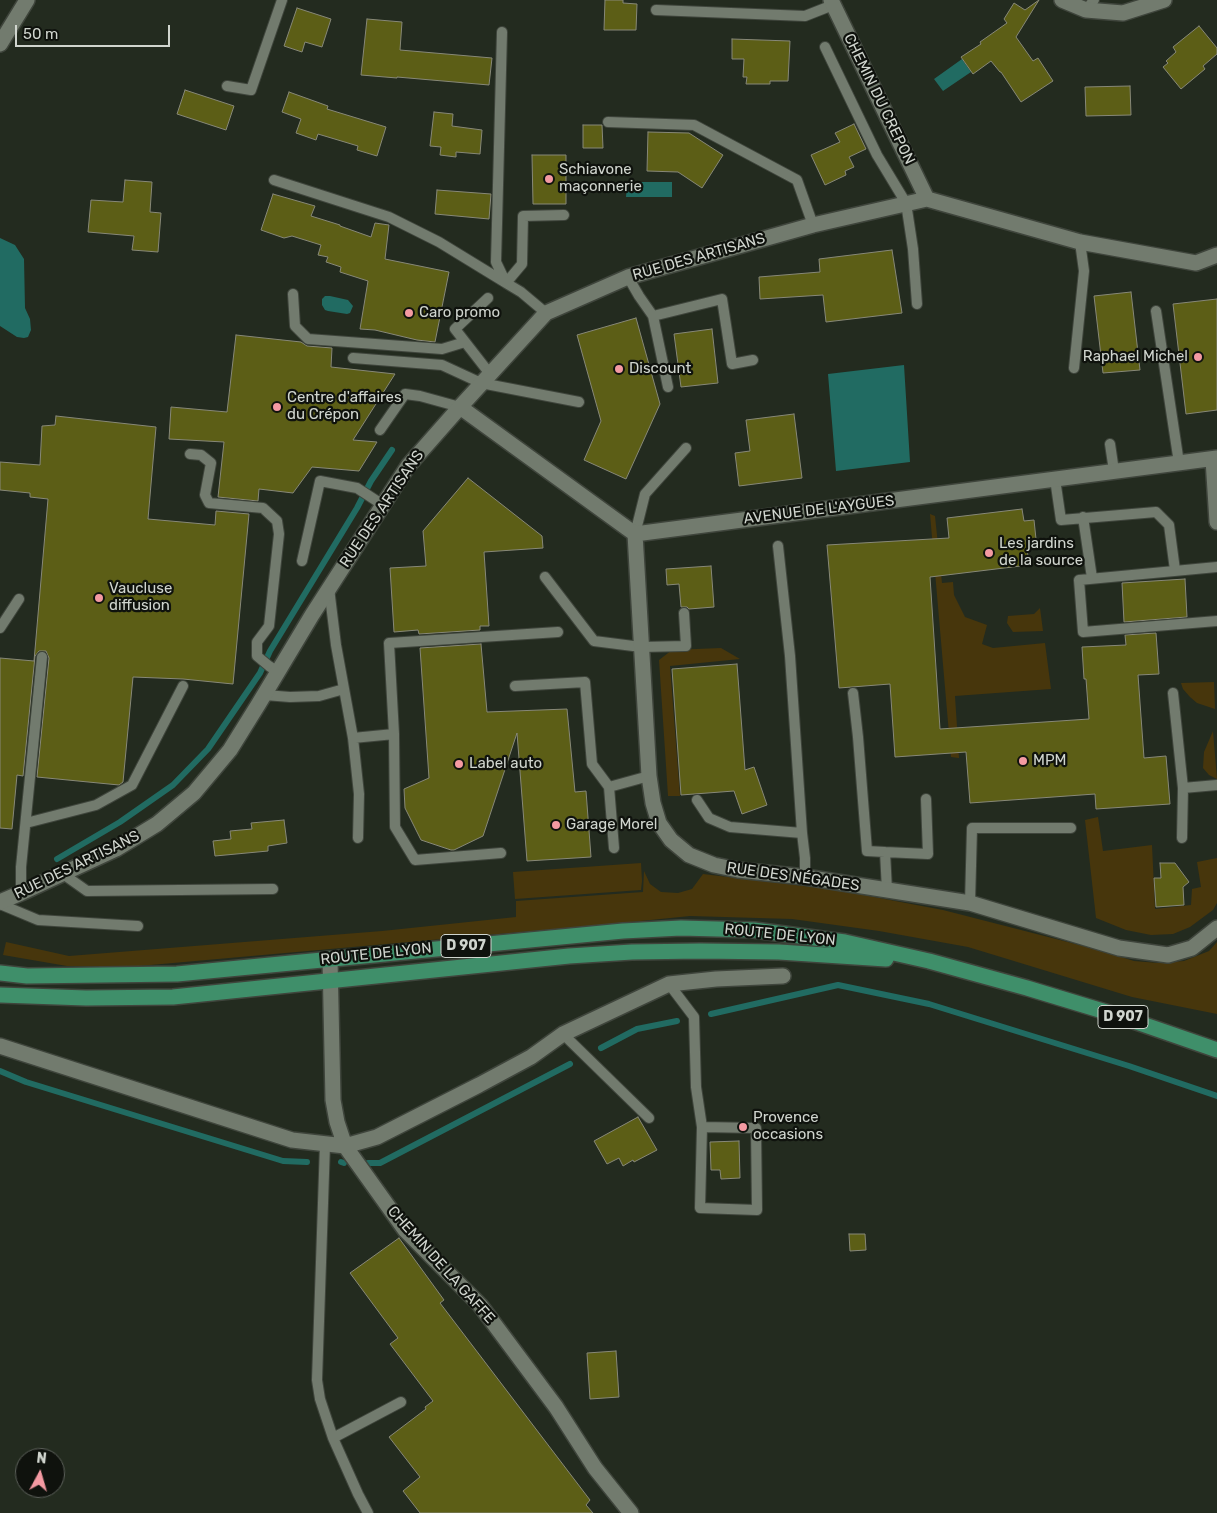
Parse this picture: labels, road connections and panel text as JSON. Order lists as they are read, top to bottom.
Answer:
{
  "streets": {
    "main road": ["ROUTE DE LYON", "D 907"],
    "street": [
      "CHEMIN DU CREPON",
      "RUE DES ARTISANS",
      "AVENUE DE L'AYGUES",
      "RUE DES NÉGADES",
      "CHEMIN DE LA GAFFE"
    ]
  },
  "crossings": [
    ["CHEMIN DU CREPON", "RUE DES ARTISANS"],
    ["AVENUE DE L'AYGUES", "RUE DES NÉGADES"],
    ["ROUTE DE LYON", "CHEMIN DE LA GAFFE"]
  ],
  "places": [
    "Schiavone maçonnerie",
    "Caro promo",
    "Raphael Michel",
    "Discount",
    "Centre d'affaires du Crépon",
    "Les jardins de la source",
    "Vaucluse diffusion",
    "MPM",
    "Label auto",
    "Garage Morel",
    "Provence occasions"
  ],
  "scale_bar": "50 m",
  "north": "top"
}
